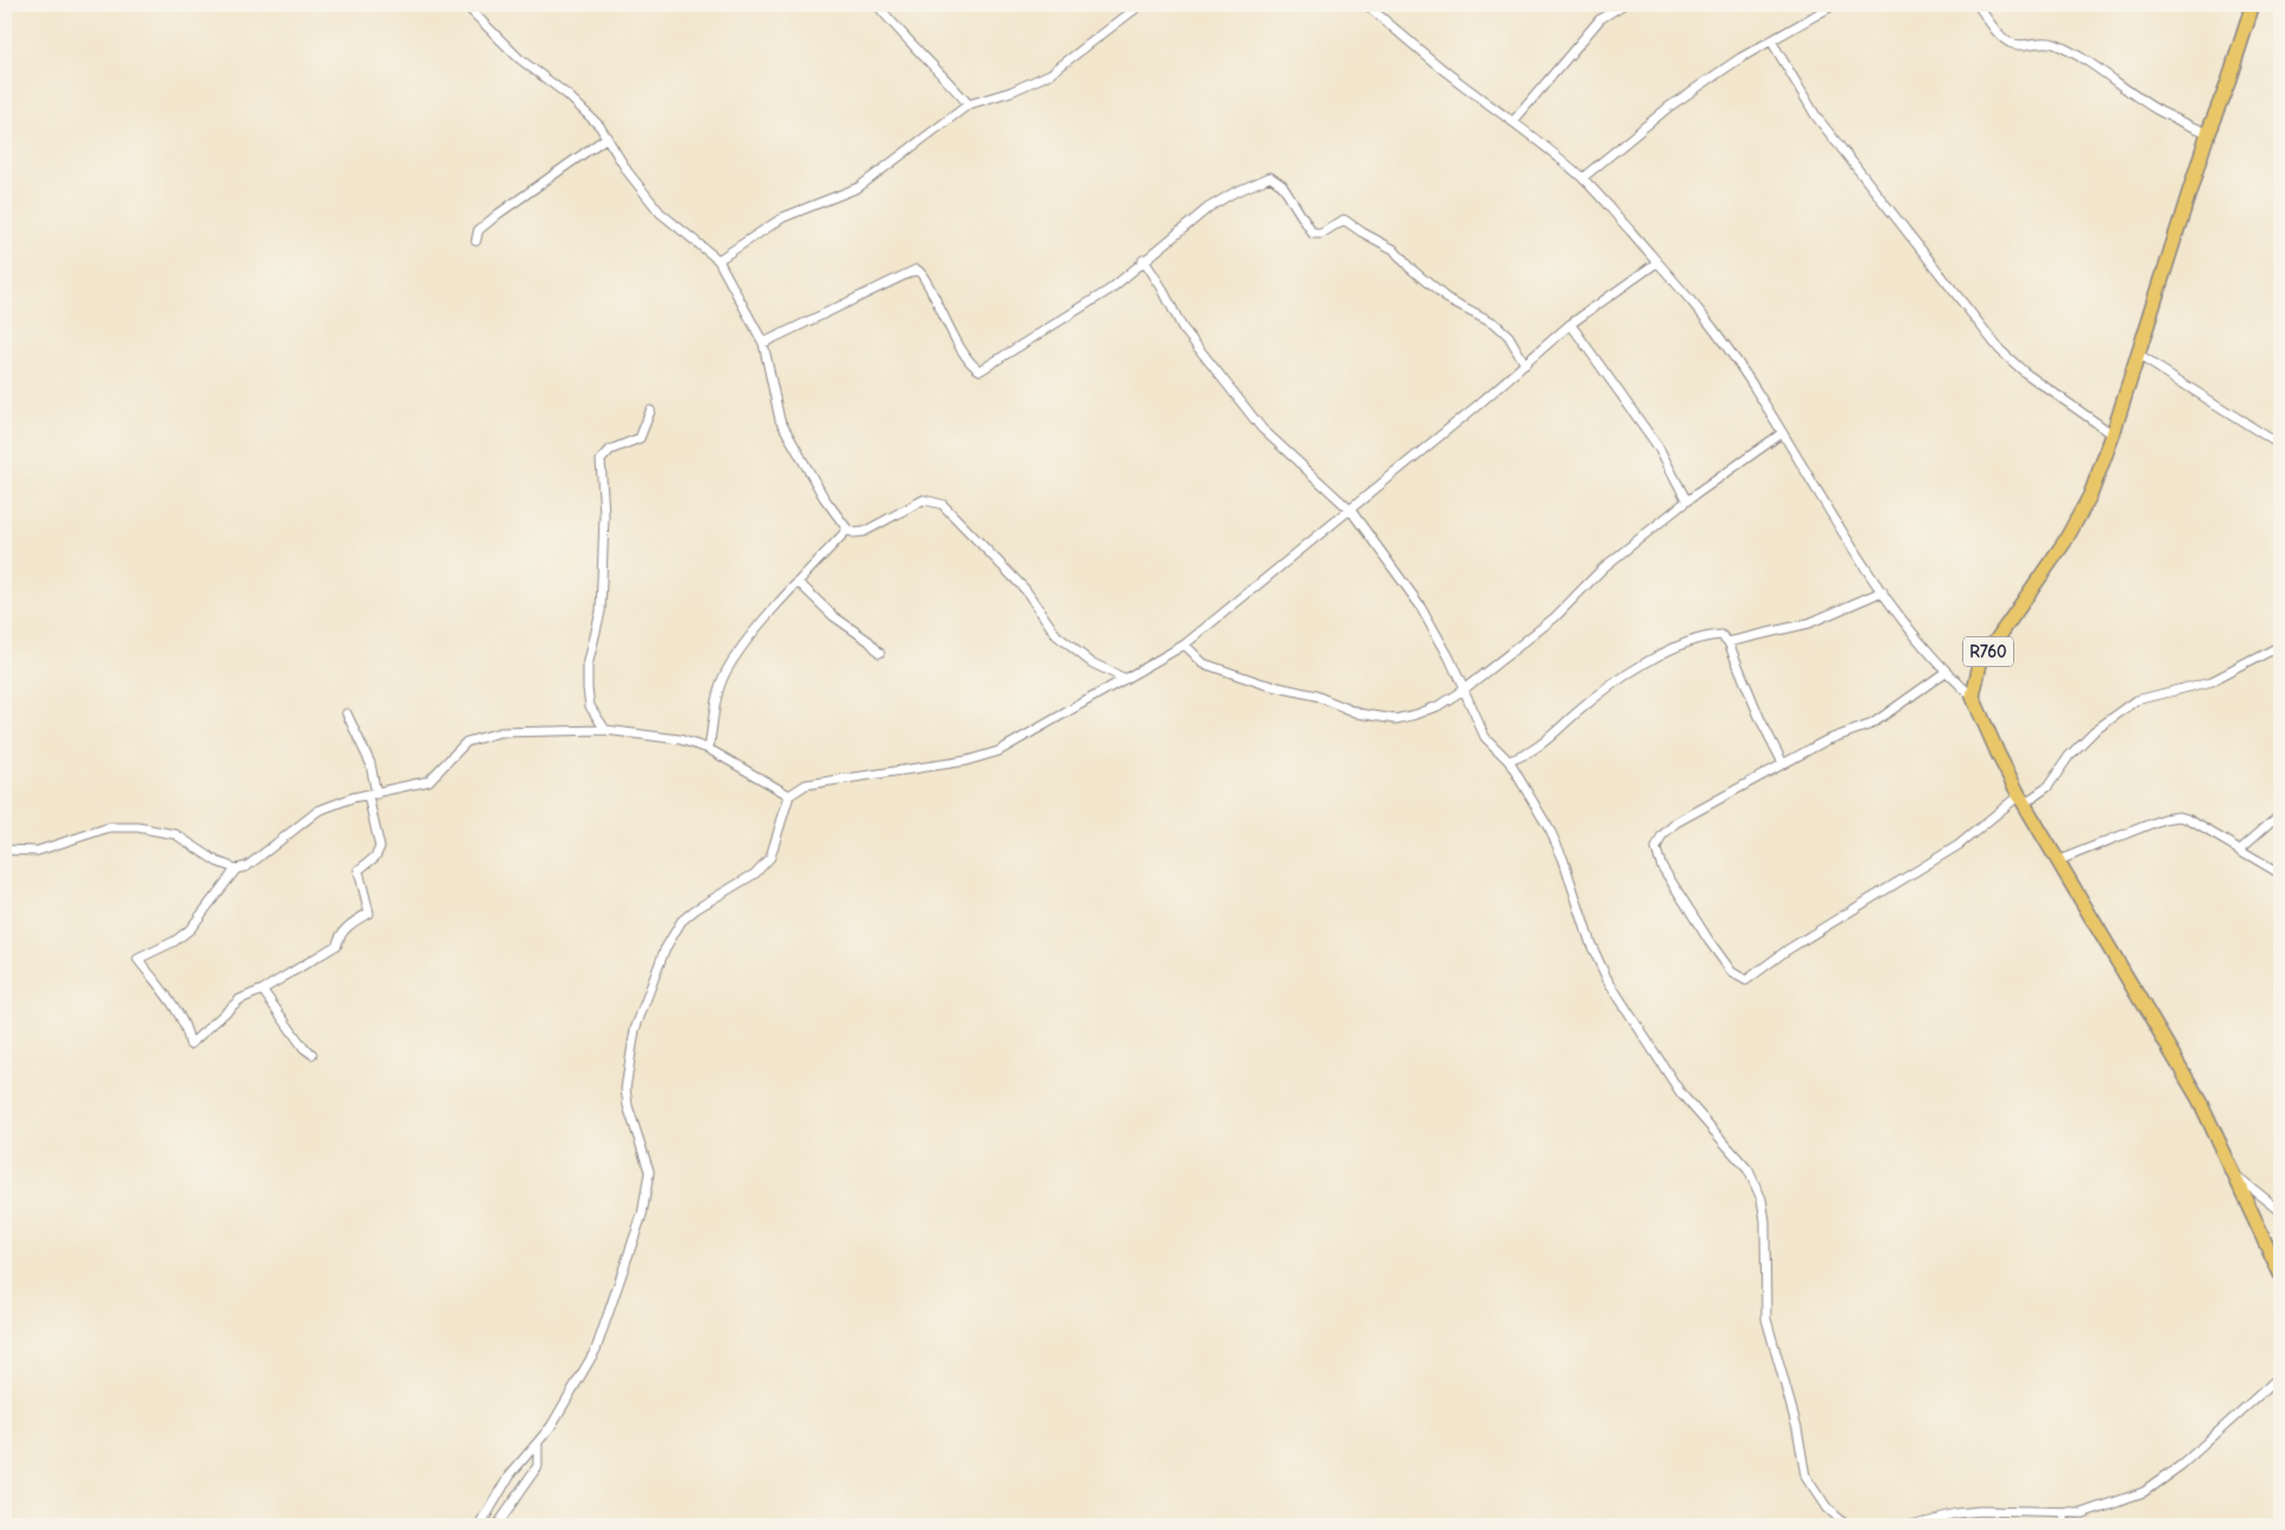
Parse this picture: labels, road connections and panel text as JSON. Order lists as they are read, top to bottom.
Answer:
{
  "streets": {
    "main road": ["R760"]
  }
}
